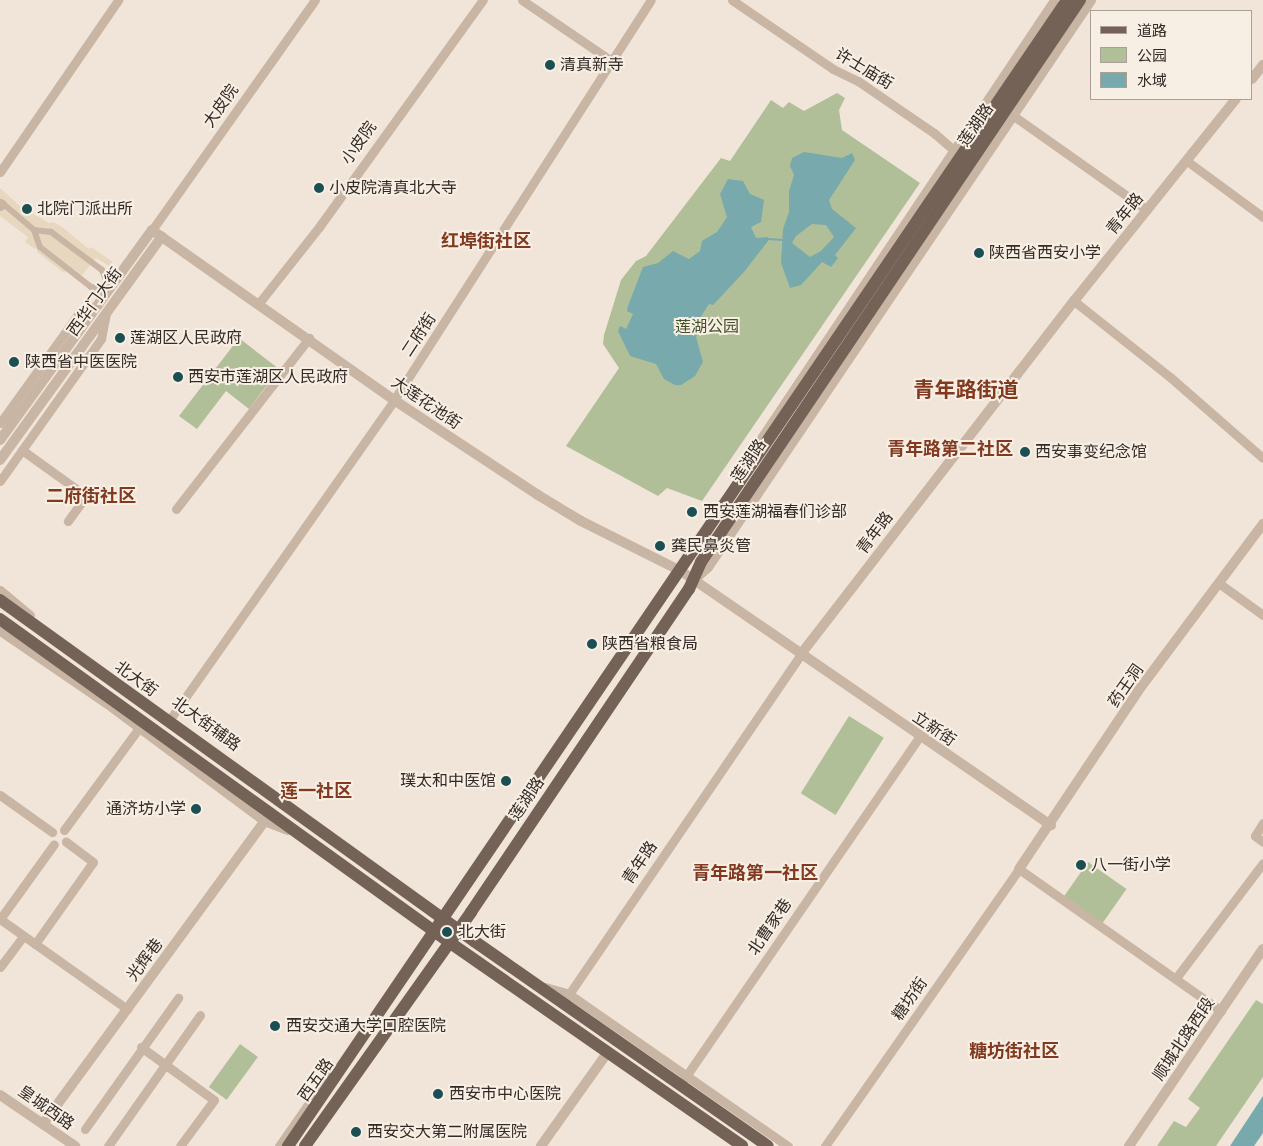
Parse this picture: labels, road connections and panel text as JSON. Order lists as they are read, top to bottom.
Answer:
{
  "streets": {
    "main road": ["莲湖路", "北大街", "西五路"],
    "street": [
      "许士庙街",
      "大皮院",
      "小皮院",
      "青年路",
      "西华门大街",
      "二府街",
      "大莲花池街",
      "药王洞",
      "北大街辅路",
      "立新街",
      "北曹家巷",
      "光辉巷",
      "糖坊街",
      "顺城北路西段",
      "皇城西路"
    ]
  },
  "crossings": [
    ["许士庙街", "莲湖路"],
    ["大皮院", "西华门大街"],
    ["大皮院", "大莲花池街"],
    ["莲湖路", "大莲花池街"],
    ["莲湖路", "北大街"],
    ["莲湖路", "立新街"],
    ["莲湖路", "西五路"],
    ["小皮院", "大莲花池街"],
    ["青年路", "北大街"],
    ["青年路", "立新街"],
    ["西华门大街", "大莲花池街"],
    ["二府街", "大莲花池街"],
    ["二府街", "北大街"],
    ["二府街", "北大街辅路"],
    ["大莲花池街", "立新街"],
    ["北大街", "北大街辅路"],
    ["北大街", "北曹家巷"],
    ["北大街", "光辉巷"],
    ["北大街", "西五路"],
    ["药王洞", "立新街"],
    ["药王洞", "糖坊街"],
    ["立新街", "北曹家巷"],
    ["光辉巷", "皇城西路"]
  ],
  "districts": [
    "红埠街社区",
    "青年路街道",
    "青年路第二社区",
    "二府街社区",
    "莲一社区",
    "青年路第一社区",
    "糖坊街社区"
  ],
  "parks": ["莲湖公园"],
  "places": [
    "清真新寺",
    "小皮院清真北大寺",
    "北院门派出所",
    "陕西省西安小学",
    "莲湖区人民政府",
    "陕西省中医医院",
    "西安市莲湖区人民政府",
    "西安事变纪念馆",
    "西安莲湖福春们诊部",
    "龚民鼻炎管",
    "陕西省粮食局",
    "璞太和中医馆",
    "通济坊小学",
    "八一街小学",
    "北大街",
    "西安交通大学口腔医院",
    "西安市中心医院",
    "西安交大第二附属医院"
  ],
  "legend": ["道路", "公园", "水域"]
}
